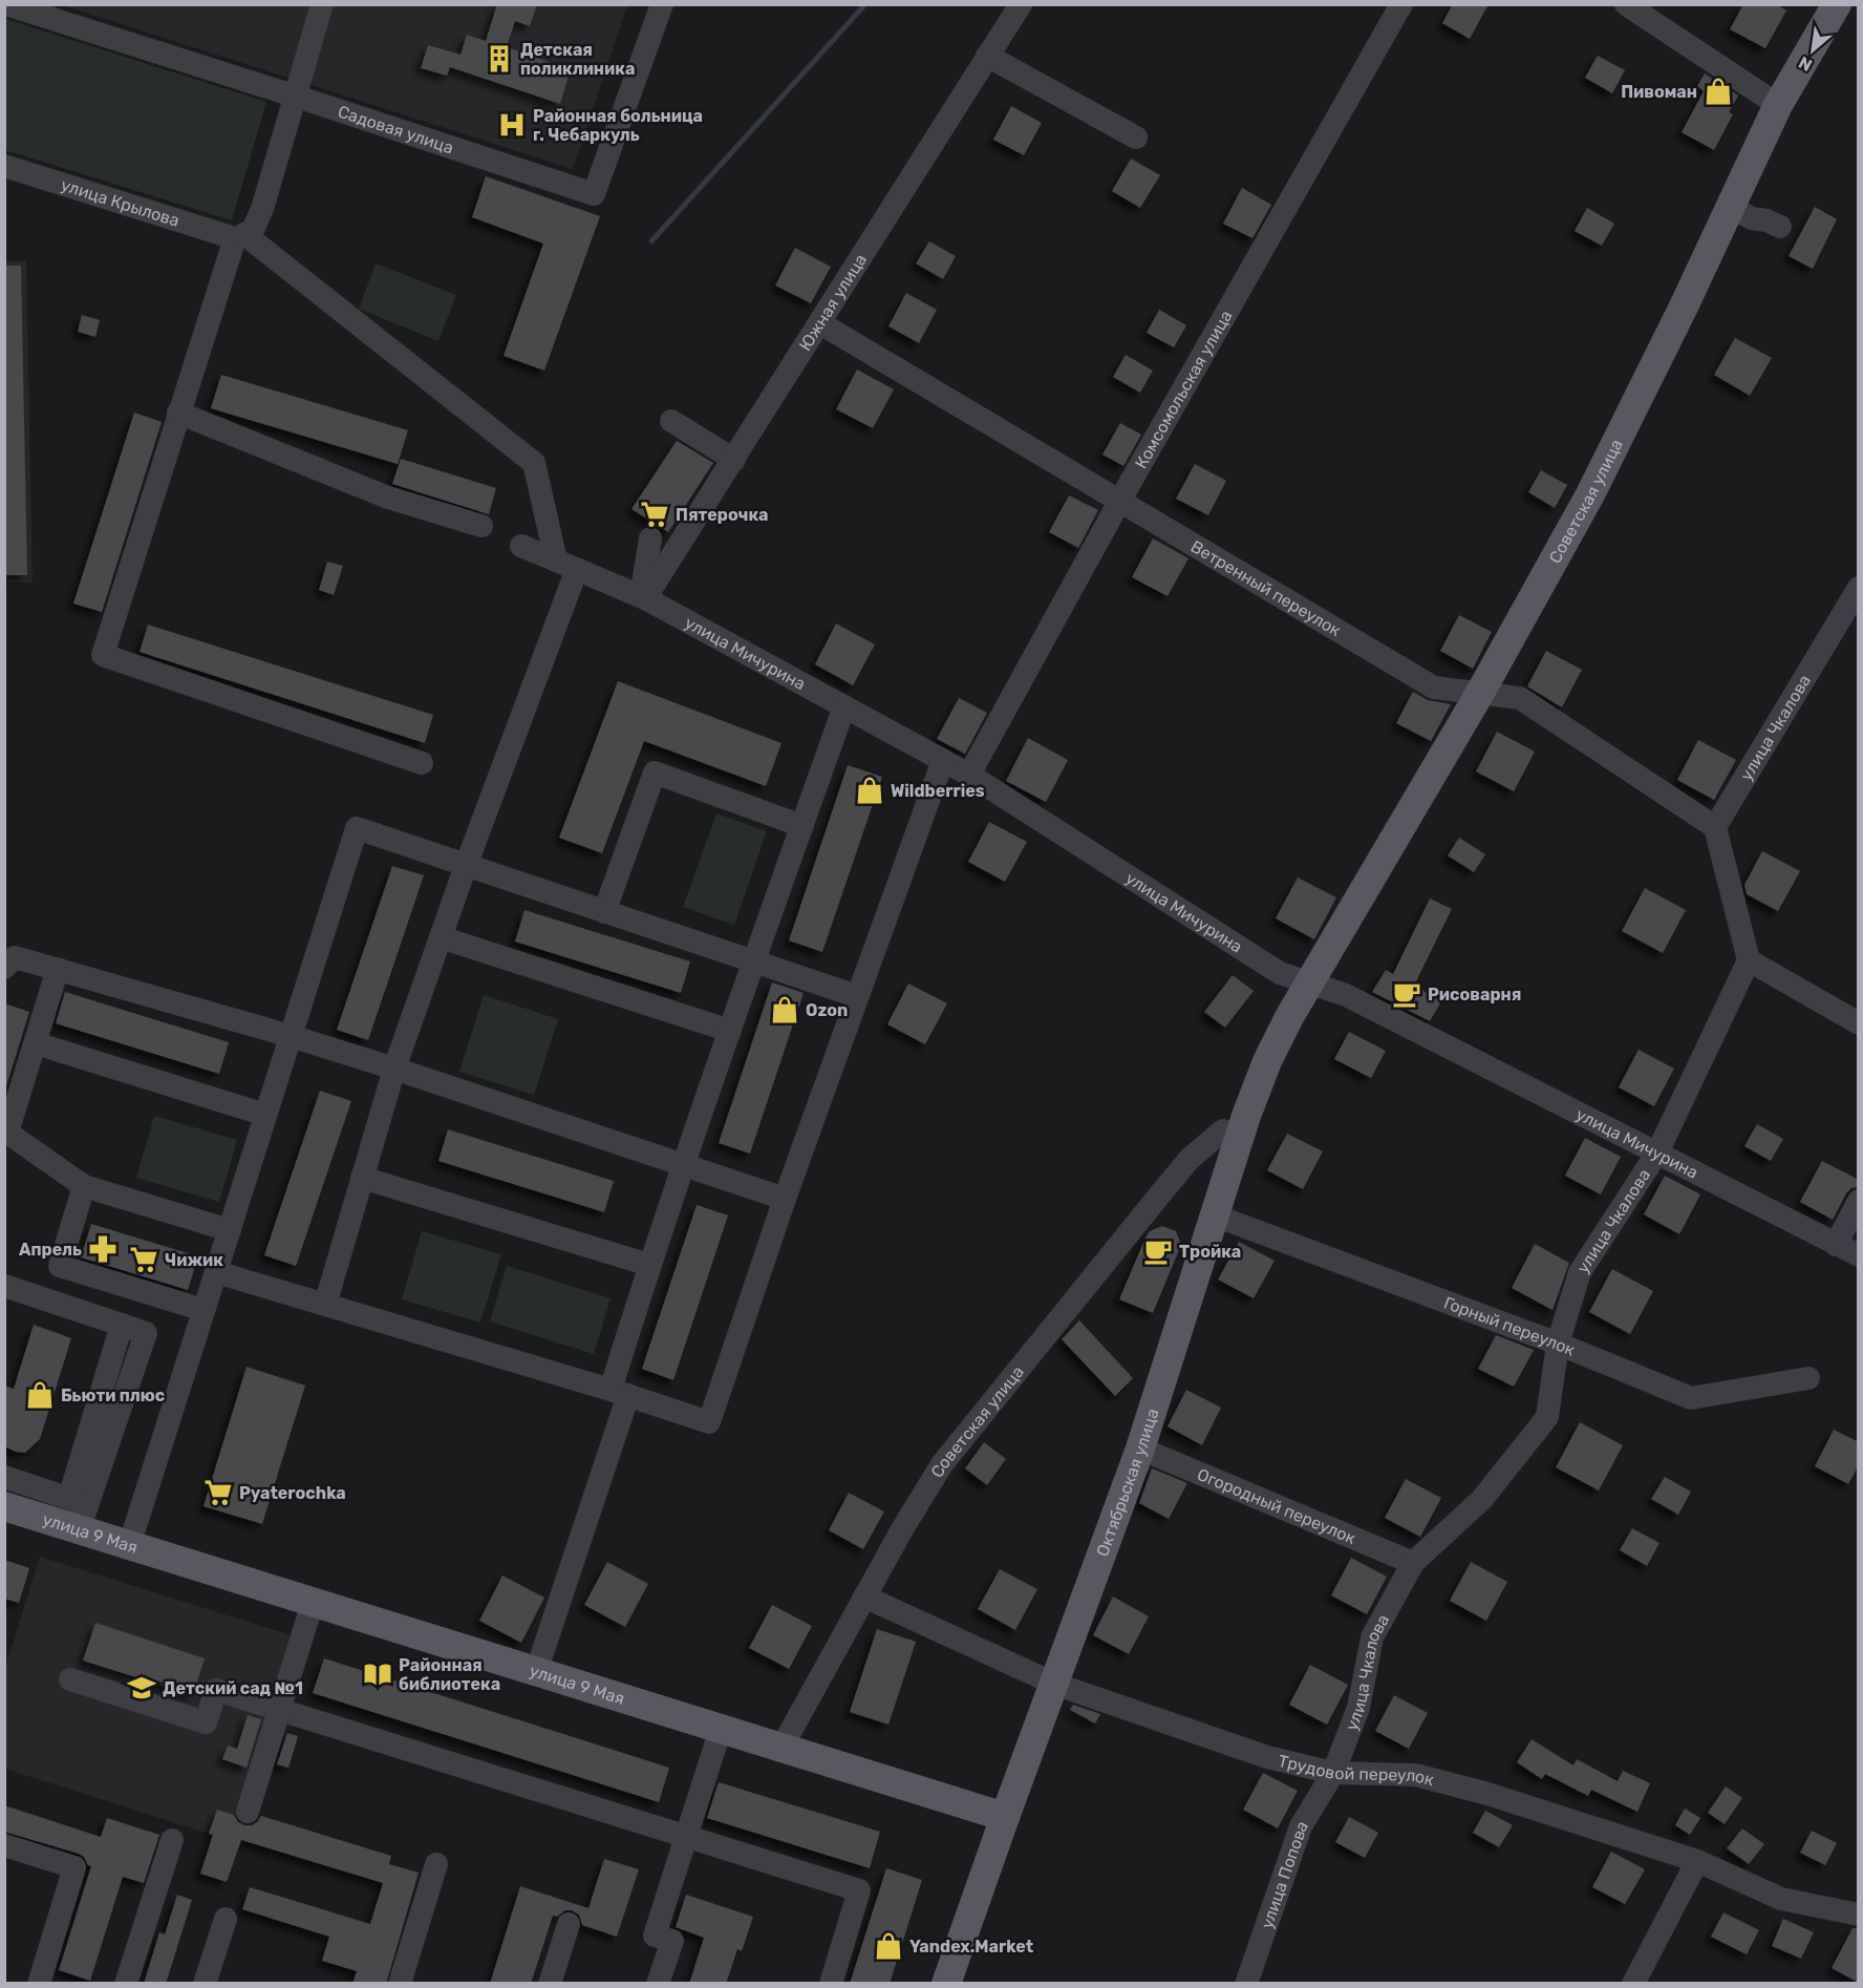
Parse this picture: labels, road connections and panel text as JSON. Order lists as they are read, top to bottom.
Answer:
{
  "streets": {
    "main road": ["Советская улица", "Октябрьская улица", "улица 9 Мая"],
    "street": [
      "Садовая улица",
      "улица Крылова",
      "Южная улица",
      "Комсомольская улица",
      "Ветренный переулок",
      "улица Мичурина",
      "улица Чкалова",
      "Горный переулок",
      "Огородный переулок",
      "Трудовой переулок",
      "улица Попова"
    ]
  },
  "crossings": [
    ["Южная улица", "Ветренный переулок"],
    ["Южная улица", "улица Мичурина"],
    ["Комсомольская улица", "Ветренный переулок"],
    ["Комсомольская улица", "улица Мичурина"],
    ["Советская улица", "Ветренный переулок"],
    ["Советская улица", "улица Мичурина"],
    ["Советская улица", "Октябрьская улица"],
    ["Советская улица", "улица 9 Мая"],
    ["Советская улица", "Трудовой переулок"],
    ["Ветренный переулок", "улица Чкалова"],
    ["улица Мичурина", "улица Чкалова"],
    ["улица Мичурина", "Октябрьская улица"],
    ["улица Чкалова", "Горный переулок"],
    ["улица Чкалова", "Огородный переулок"],
    ["улица Чкалова", "Трудовой переулок"],
    ["улица Чкалова", "улица Попова"],
    ["Горный переулок", "Октябрьская улица"],
    ["Октябрьская улица", "Огородный переулок"],
    ["Октябрьская улица", "улица 9 Мая"],
    ["Октябрьская улица", "Трудовой переулок"],
    ["Трудовой переулок", "улица Попова"]
  ],
  "places": {
    "building": ["Детская поликлиника"],
    "shop": [
      "Пивоман",
      "Wildberries",
      "Ozon",
      "Бьюти плюс",
      "Yandex.Market"
    ],
    "hospital": ["Районная больница г. Чебаркуль"],
    "supermarket": ["Пятерочка", "Чижик", "Pyaterochka"],
    "cafe": ["Рисоварня", "Тройка"],
    "pharmacy": ["Апрель"],
    "library": ["Районная библиотека"],
    "school or university": ["Детский сад №1"]
  },
  "north": "bottom left"
}
